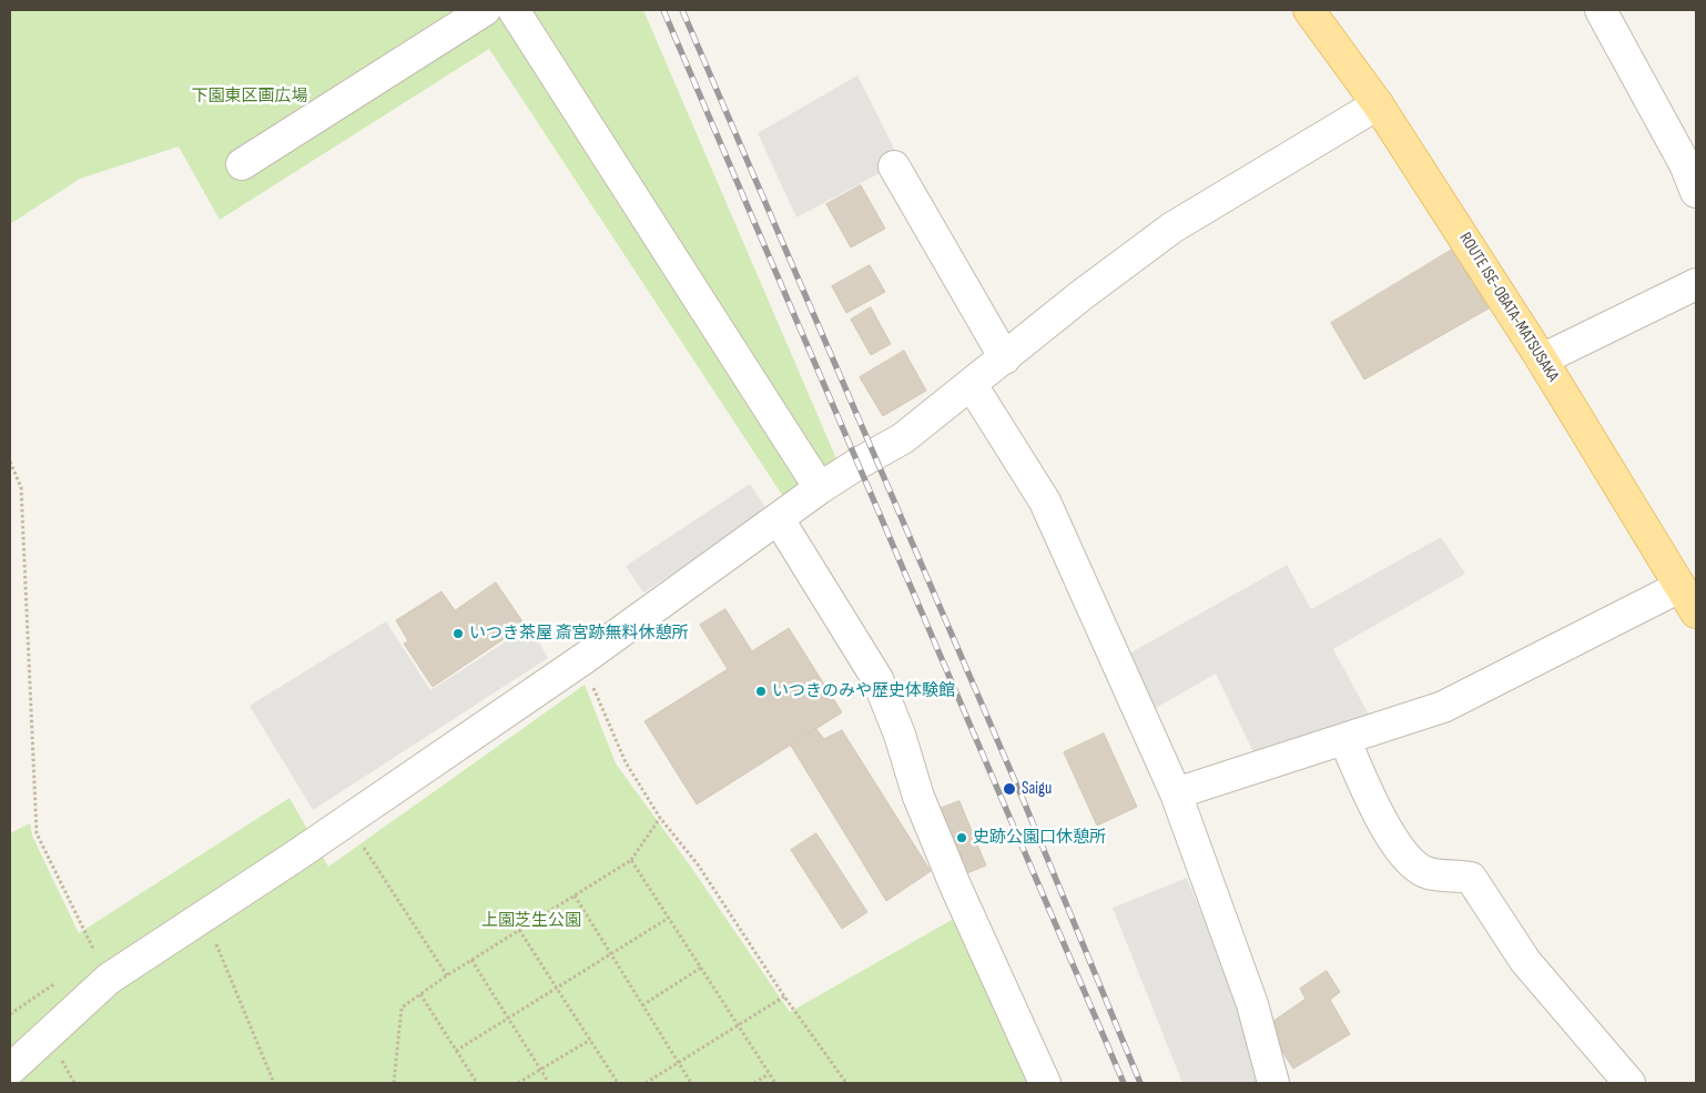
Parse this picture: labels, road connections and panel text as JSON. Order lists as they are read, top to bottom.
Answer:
{
  "streets": {
    "main road": ["ROUTE ISE-OBATA-MATSUSAKA"]
  },
  "parks": ["下園東区画広場", "上園芝生公園"],
  "places": [
    "いつき茶屋 斎宮跡無料休憩所",
    "いつきのみや歴史体験館",
    "Saigu",
    "史跡公園口休憩所"
  ]
}
